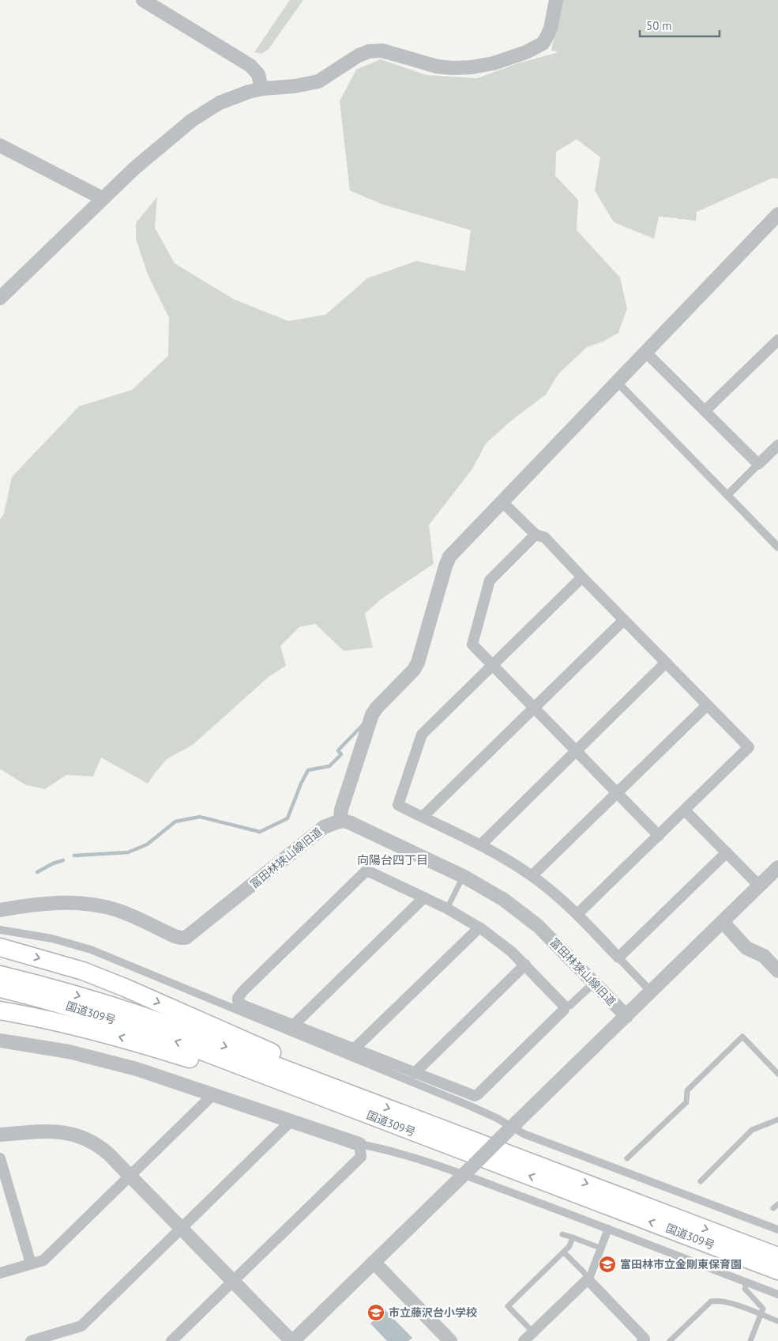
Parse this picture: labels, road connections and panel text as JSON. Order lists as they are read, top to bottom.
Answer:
{
  "streets": {
    "highway": ["国道309号"],
    "street": ["富田林狭山線旧道"]
  },
  "districts": ["向陽台四丁目"],
  "places": {
    "school or university": ["富田林市立金剛東保育園", "市立藤沢台小学校"]
  },
  "scale_bar": "50 m"
}
